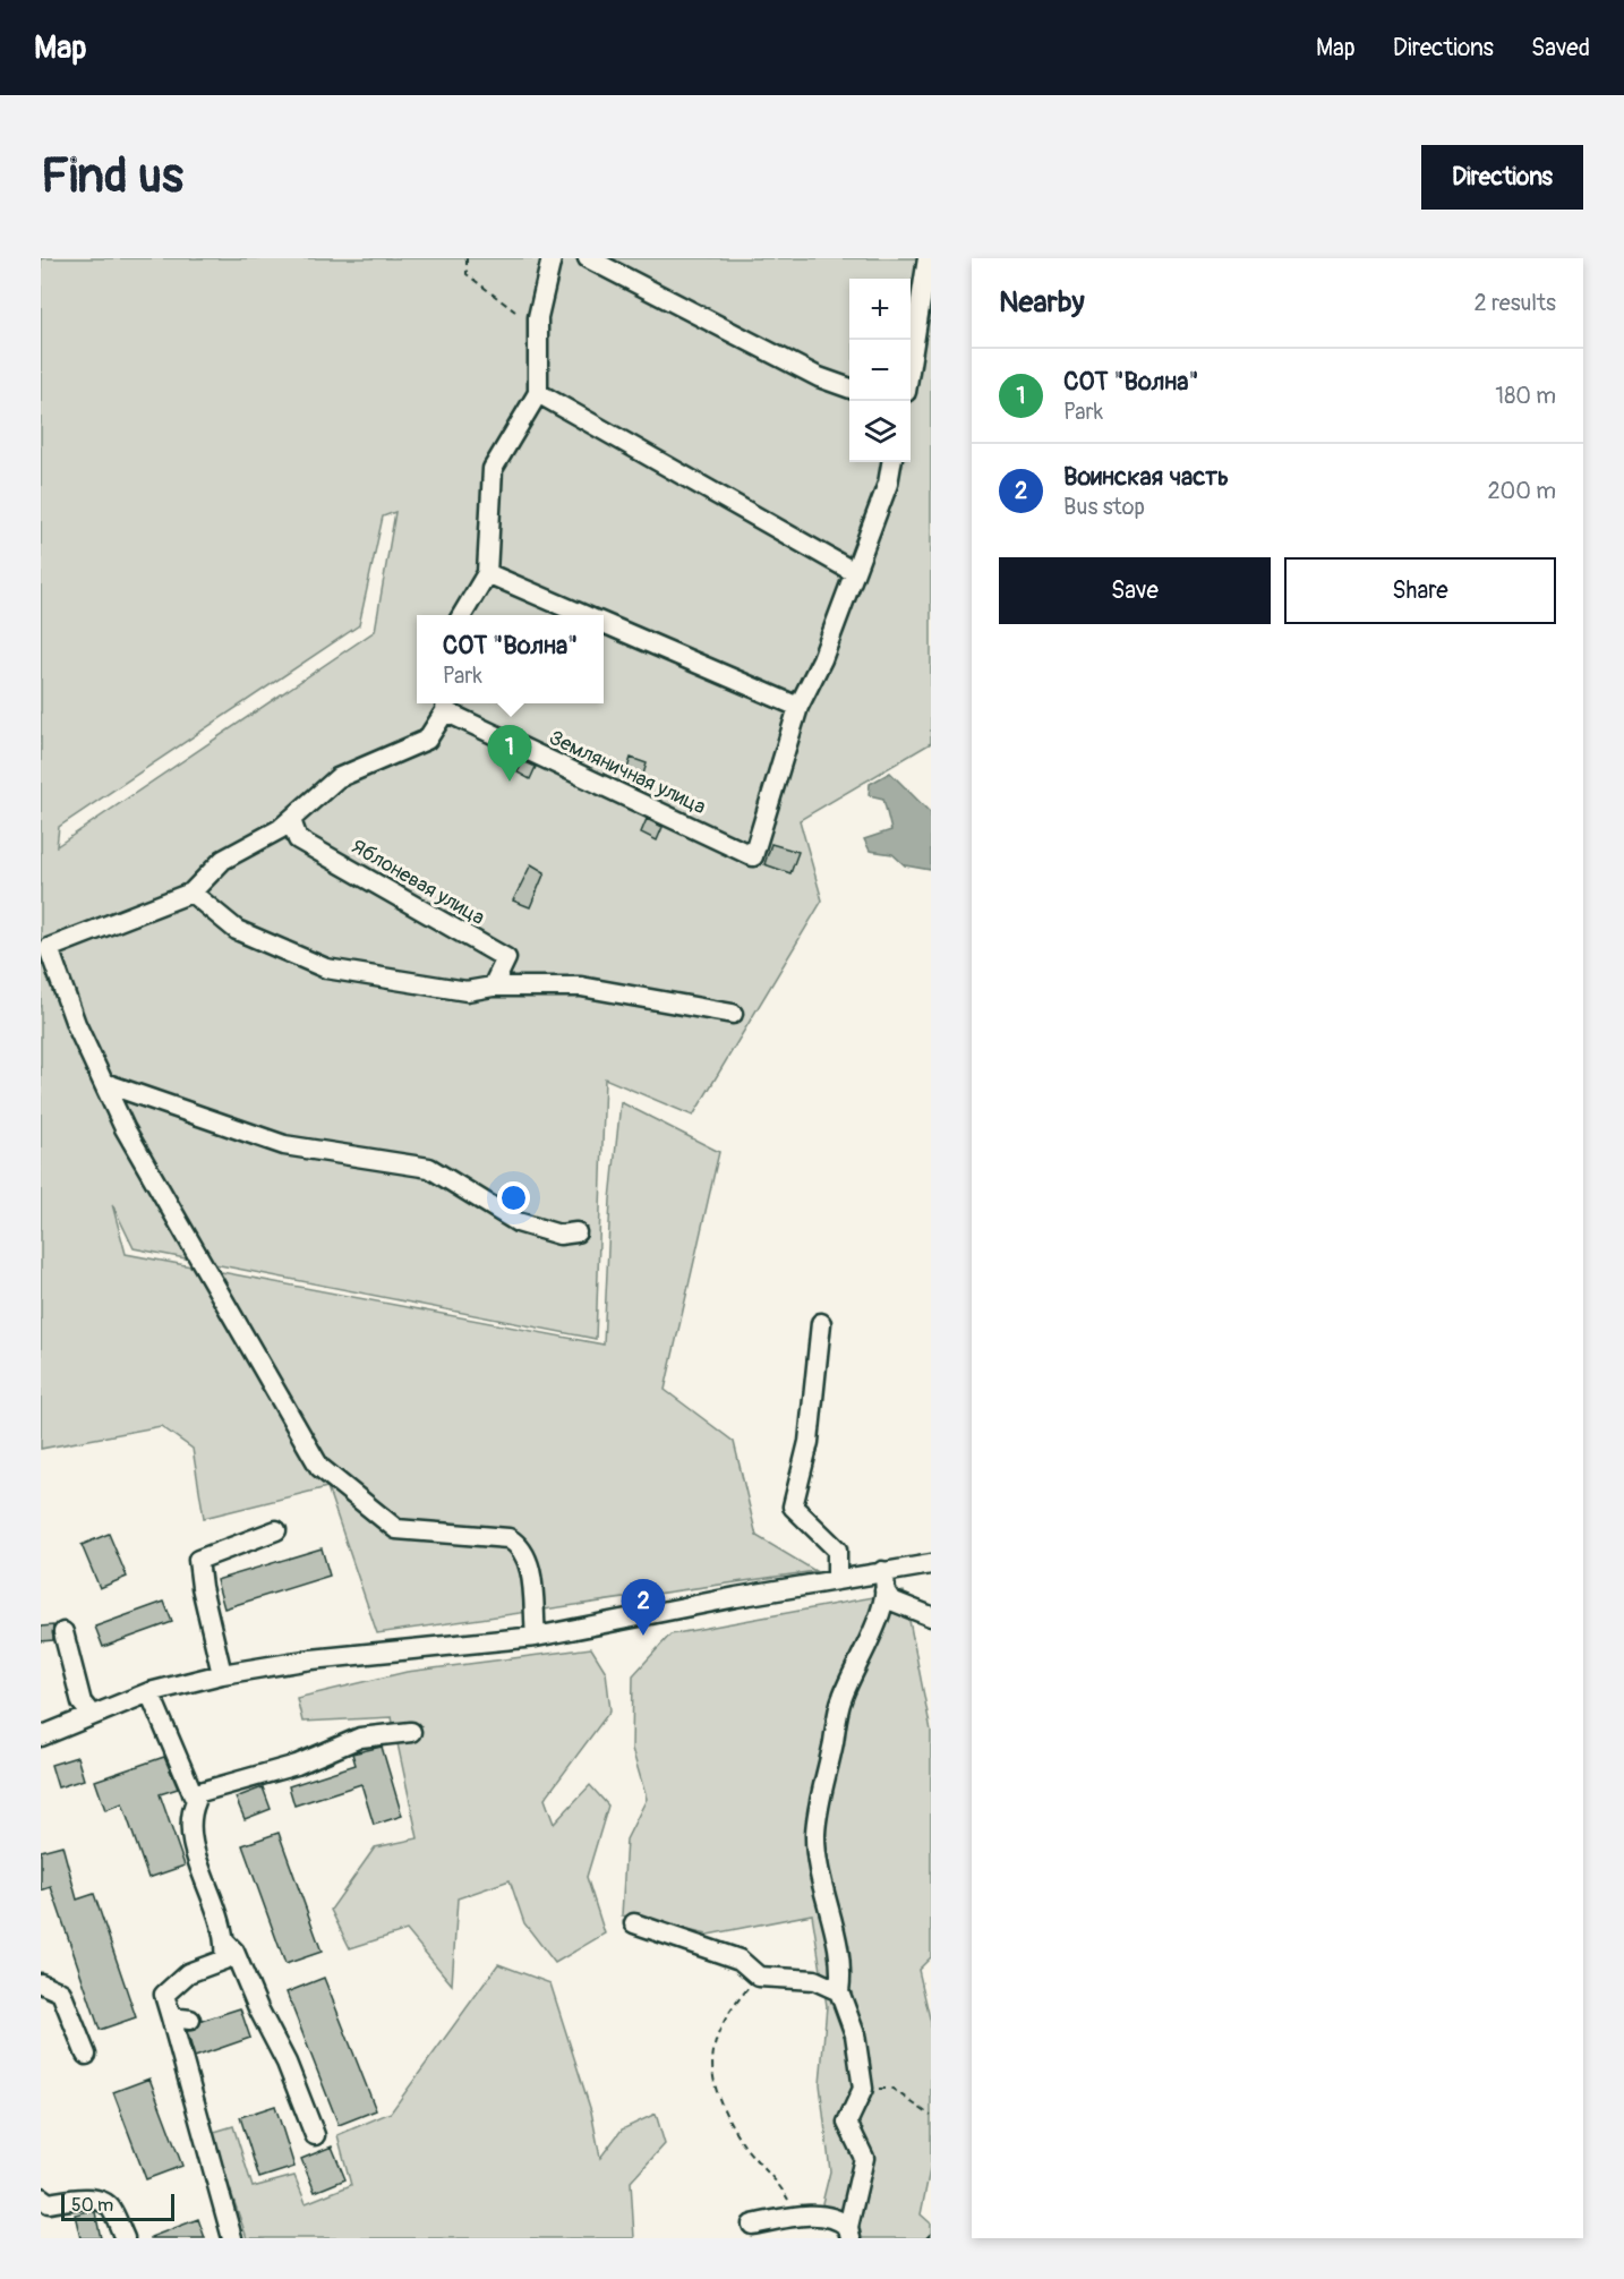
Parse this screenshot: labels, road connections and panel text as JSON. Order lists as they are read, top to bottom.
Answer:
{
  "streets": {
    "street": ["Земляничная улица", "Яблоневая улица"]
  },
  "scale_bar": "50 m",
  "page": {
    "header": "Map",
    "nav": ["Map", "Directions", "Saved"],
    "buttons": [
      "Directions",
      ["Save", "Share"]
    ],
    "title": "Find us",
    "heading": ["Nearby", "2 results"],
    "map_buttons": ["+", "−"],
    "list": [
      {
        "mark": "1",
        "name": "СОТ \"Волна\"",
        "note": "Park",
        "value": "180 m"
      },
      {
        "mark": "2",
        "name": "Воинская часть",
        "note": "Bus stop",
        "value": "200 m"
      }
    ],
    "popup": ["СОТ \"Волна\"", "Park"],
    "pins": ["1", "2"],
    "scale": "50 m"
  }
}
